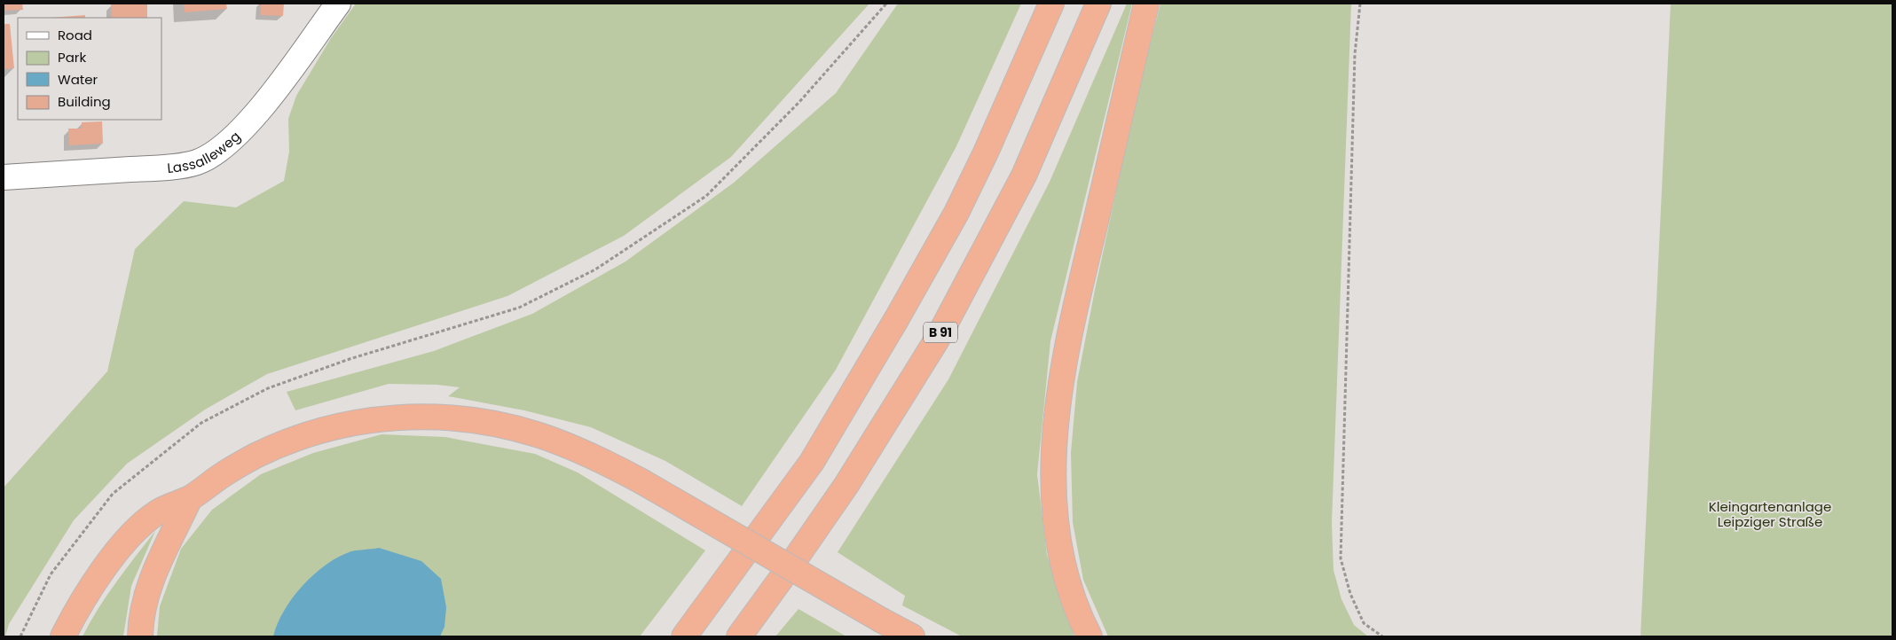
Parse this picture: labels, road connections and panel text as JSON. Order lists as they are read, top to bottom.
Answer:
{
  "streets": {
    "highway": ["B 91"],
    "street": ["Lassalleweg"]
  },
  "parks": ["Kleingartenanlage Leipziger Straße"],
  "legend": [
    "Road",
    "Park",
    "Water",
    "Building"
  ]
}
